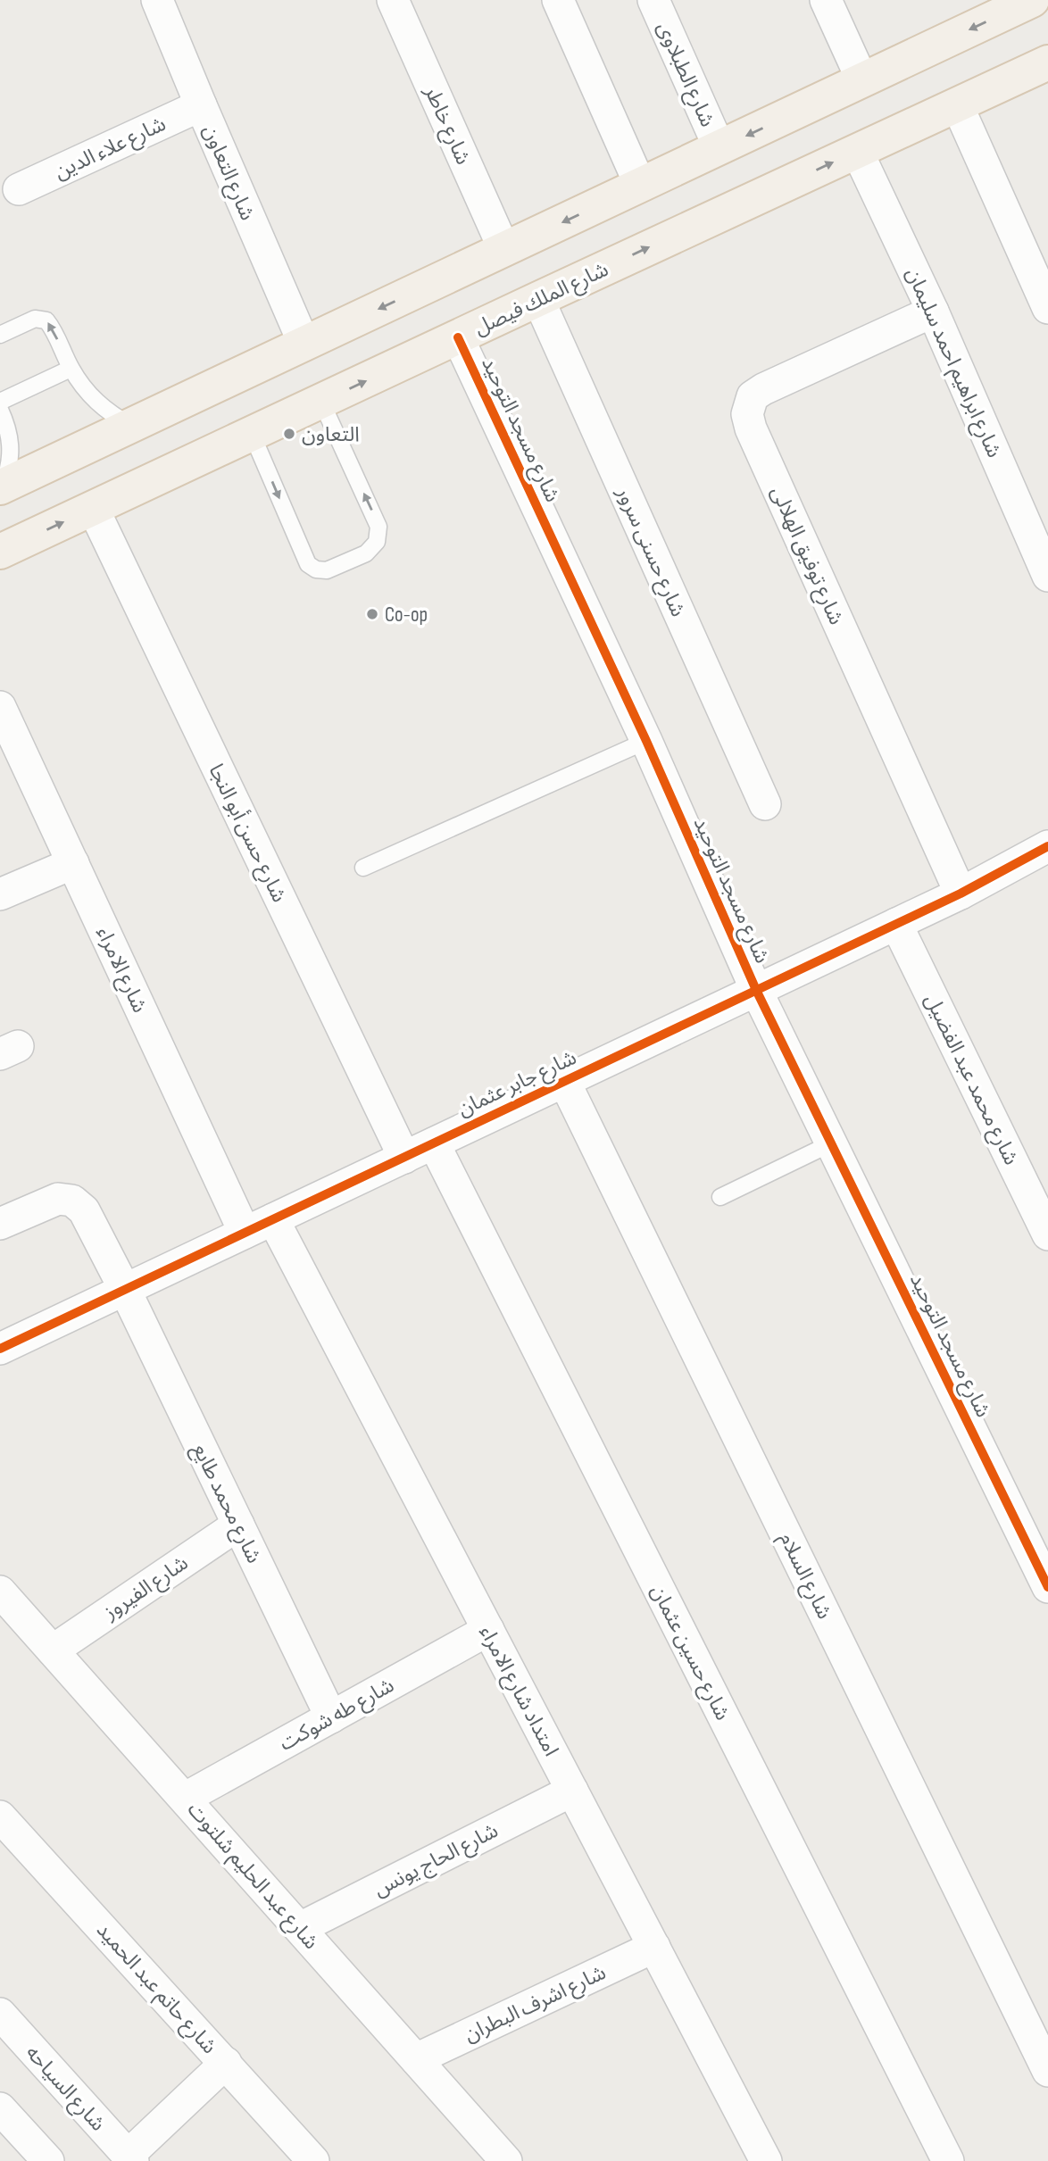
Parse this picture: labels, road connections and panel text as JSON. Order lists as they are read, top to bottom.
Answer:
{
  "streets": {
    "main road": ["شارع الملك فيصل"],
    "street": [
      "شارع الطبلاوى",
      "شارع خاطر",
      "شارع علاء الدين",
      "شارع التعاون",
      "شارع ابراهيم احمد سليمان",
      "شارع مسجد التوحيد",
      "شارع حسنى سرور",
      "شارع توفيق الهلالى",
      "شارع حسن أبو النجا",
      "شارع الامراء",
      "شارع محمد عبد الفضيل",
      "شارع جابر عثمان",
      "شارع محمد طايع",
      "شارع السلام",
      "شارع الفيروز",
      "شارع حسين عثمان",
      "امتداد شارع الامراء",
      "شارع طه شوكت",
      "شارع الحاج يونس",
      "شارع عبد الحليم شلتوت",
      "شارع حاتم عبد الحميد",
      "شارع اشرف البطران",
      "شارع السياحه"
    ]
  },
  "crossings": [
    ["شارع علاء الدين", "شارع التعاون"],
    ["شارع الملك فيصل", "شارع ابراهيم احمد سليمان"],
    ["شارع الملك فيصل", "شارع مسجد التوحيد"],
    ["شارع الملك فيصل", "شارع حسنى سرور"],
    ["شارع الملك فيصل", "شارع حسن أبو النجا"],
    ["شارع ابراهيم احمد سليمان", "شارع توفيق الهلالى"],
    ["شارع مسجد التوحيد", "شارع جابر عثمان"],
    ["شارع توفيق الهلالى", "شارع جابر عثمان"],
    ["شارع حسن أبو النجا", "شارع جابر عثمان"],
    ["شارع الامراء", "شارع جابر عثمان"],
    ["شارع محمد عبد الفضيل", "شارع جابر عثمان"],
    ["شارع جابر عثمان", "شارع محمد طايع"],
    ["شارع جابر عثمان", "شارع السلام"],
    ["شارع جابر عثمان", "شارع حسين عثمان"],
    ["شارع جابر عثمان", "امتداد شارع الامراء"],
    ["شارع محمد طايع", "شارع الفيروز"],
    ["شارع محمد طايع", "شارع طه شوكت"],
    ["شارع الفيروز", "شارع عبد الحليم شلتوت"],
    ["امتداد شارع الامراء", "شارع طه شوكت"],
    ["امتداد شارع الامراء", "شارع الحاج يونس"],
    ["امتداد شارع الامراء", "شارع اشرف البطران"],
    ["شارع طه شوكت", "شارع عبد الحليم شلتوت"],
    ["شارع الحاج يونس", "شارع عبد الحليم شلتوت"],
    ["شارع عبد الحليم شلتوت", "شارع اشرف البطران"]
  ],
  "places": ["التعاون", "Co-op"]
}
